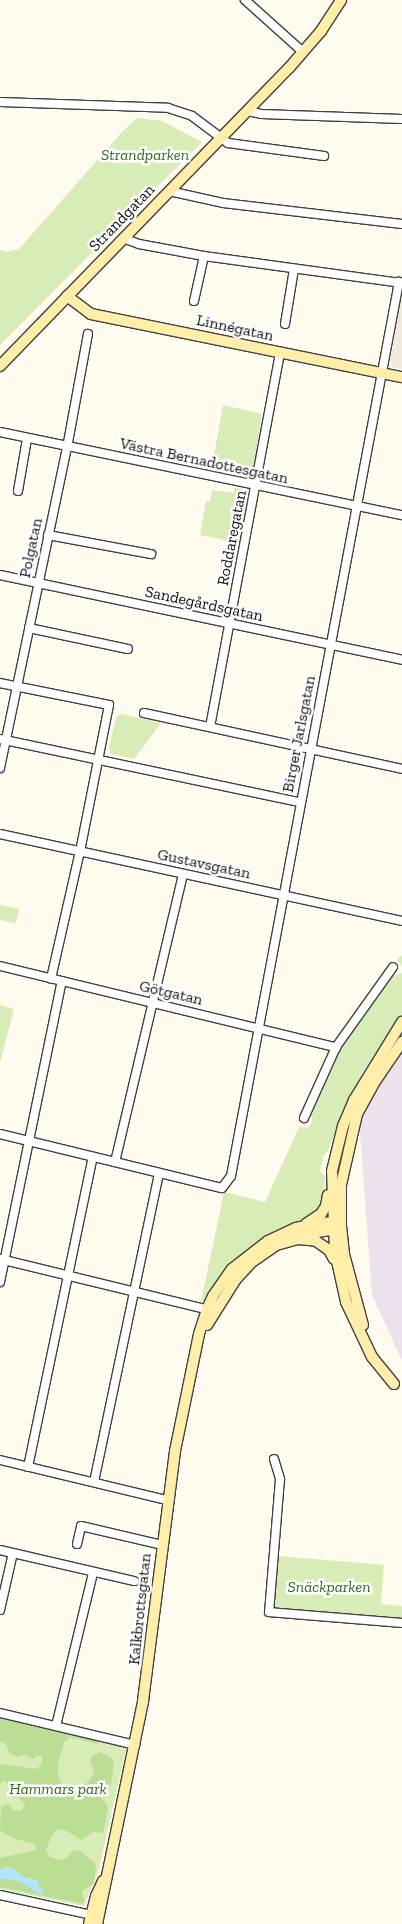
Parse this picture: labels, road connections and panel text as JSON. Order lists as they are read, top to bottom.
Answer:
{
  "streets": {
    "street": [
      "Strandgatan",
      "Linnégatan",
      "Västra Bernadottesgatan",
      "Roddaregatan",
      "Polgatan",
      "Sandegårdsgatan",
      "Birger Jarlsgatan",
      "Gustavsgatan",
      "Götgatan",
      "Kalkbrottsgatan"
    ]
  },
  "crossings": [
    ["Strandgatan", "Linnégatan"],
    ["Linnégatan", "Roddaregatan"],
    ["Linnégatan", "Birger Jarlsgatan"],
    ["Västra Bernadottesgatan", "Roddaregatan"],
    ["Västra Bernadottesgatan", "Polgatan"],
    ["Västra Bernadottesgatan", "Birger Jarlsgatan"],
    ["Roddaregatan", "Sandegårdsgatan"],
    ["Polgatan", "Sandegårdsgatan"],
    ["Sandegårdsgatan", "Birger Jarlsgatan"],
    ["Birger Jarlsgatan", "Gustavsgatan"],
    ["Birger Jarlsgatan", "Götgatan"]
  ],
  "parks": ["Strandparken", "Snäckparken", "Hammars park"]
}
